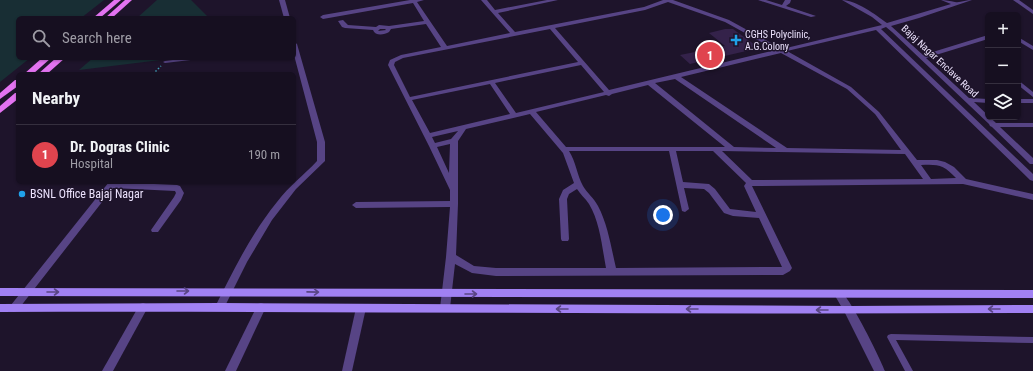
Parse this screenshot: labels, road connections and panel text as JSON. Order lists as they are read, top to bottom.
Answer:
{
  "streets": {
    "street": ["Bajaj Nagar Enclave Road"]
  },
  "places": {
    "health": ["CGHS Polyclinic, A.G.Colony"],
    "other": ["BSNL Office Bajaj Nagar"]
  },
  "page": {
    "map_buttons": ["+", "−"],
    "search": "Search here",
    "pins": "1",
    "heading": "Nearby",
    "list": [
      {
        "mark": "1",
        "name": "Dr. Dogras Clinic",
        "note": "Hospital",
        "value": "190 m"
      }
    ]
  }
}
